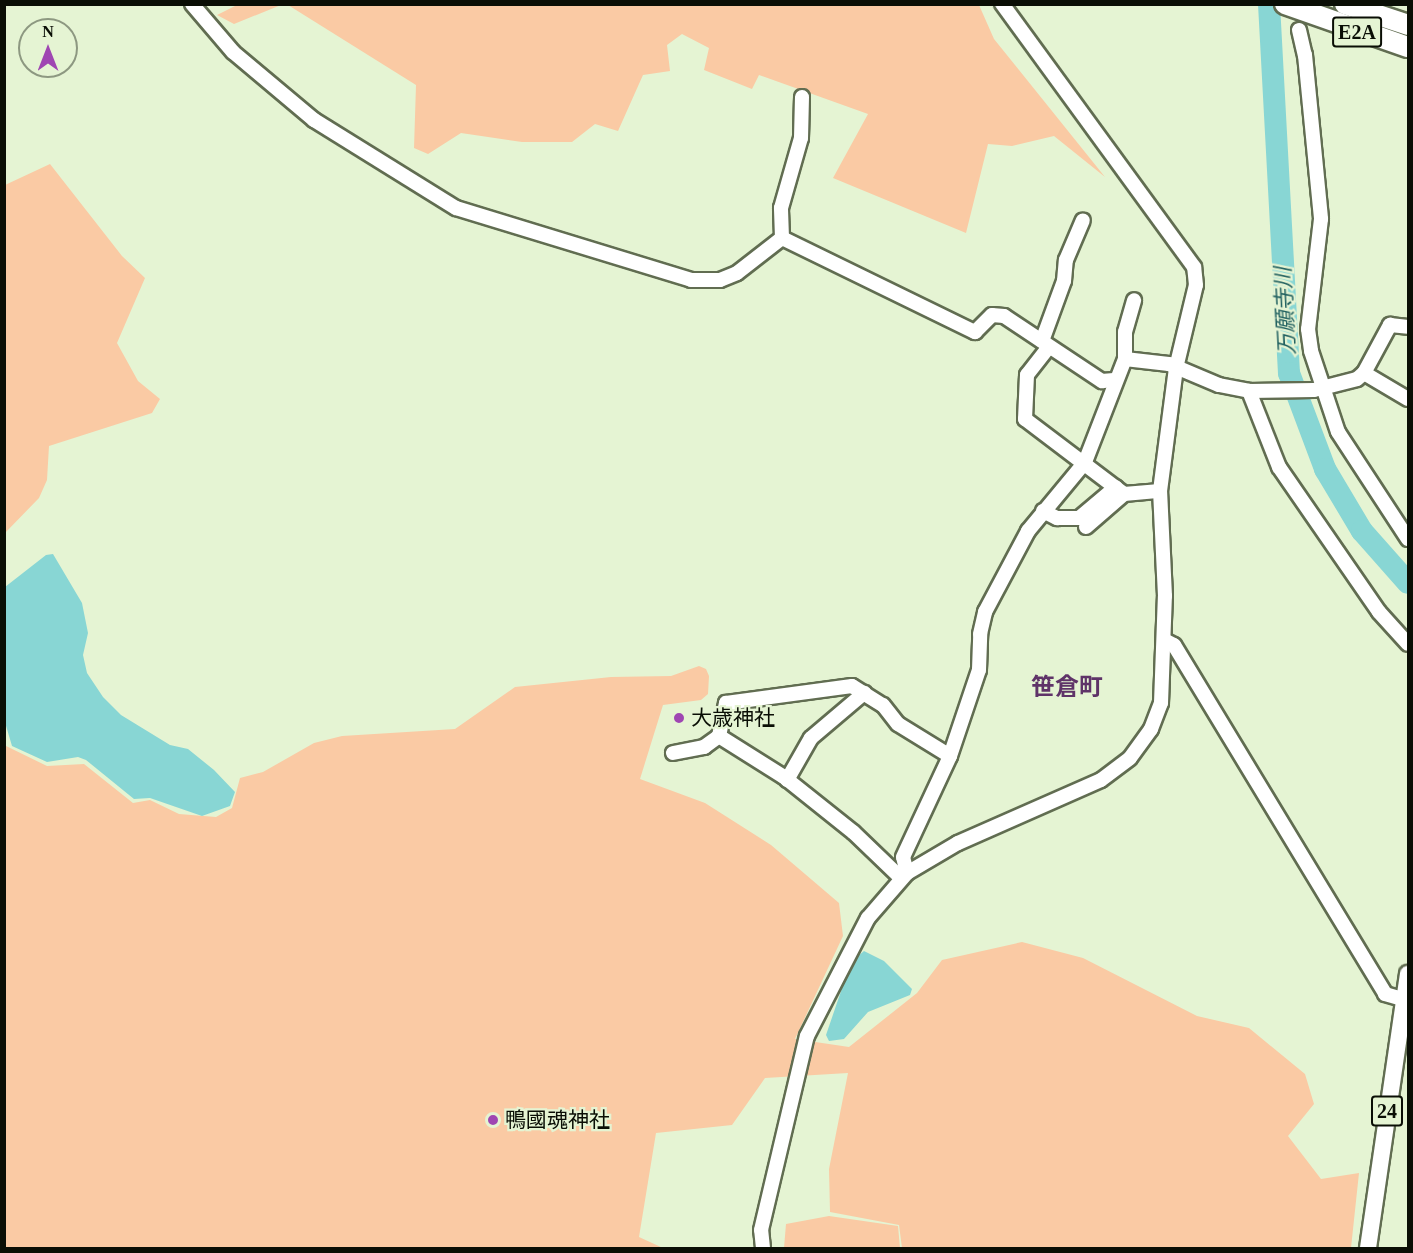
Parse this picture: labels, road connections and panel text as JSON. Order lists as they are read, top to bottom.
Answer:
{
  "streets": {
    "highway": ["E2A"],
    "main road": ["24"]
  },
  "districts": ["笹倉町"],
  "water": ["万願寺川"],
  "places": ["大歳神社", "鴨國魂神社"],
  "north": "top"
}
